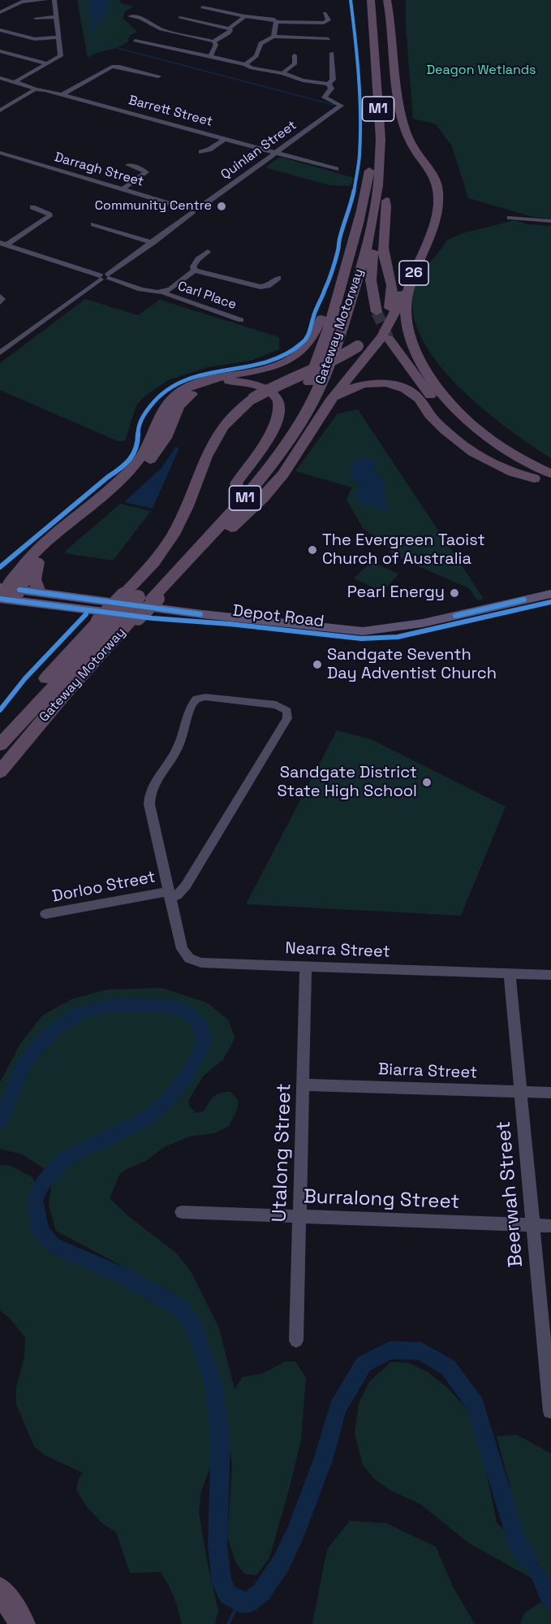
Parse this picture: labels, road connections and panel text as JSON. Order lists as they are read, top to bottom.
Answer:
{
  "streets": {
    "highway": ["M1", "26", "Gateway Motorway"],
    "main road": ["Depot Road"],
    "street": [
      "Barrett Street",
      "Quinlan Street",
      "Darragh Street",
      "Carl Place",
      "Dorloo Street",
      "Nearra Street",
      "Biarra Street",
      "Utalong Street",
      "Beerwah Street",
      "Burralong Street"
    ]
  },
  "crossings": [
    ["Barrett Street", "Quinlan Street"],
    ["Quinlan Street", "Darragh Street"],
    ["Quinlan Street", "Carl Place"],
    ["Dorloo Street", "Nearra Street"],
    ["Nearra Street", "Utalong Street"],
    ["Nearra Street", "Beerwah Street"],
    ["Biarra Street", "Utalong Street"],
    ["Biarra Street", "Beerwah Street"],
    ["Utalong Street", "Burralong Street"],
    ["Beerwah Street", "Burralong Street"]
  ],
  "parks": ["Deagon Wetlands"],
  "places": [
    "Community Centre",
    "The Evergreen Taoist Church of Australia",
    "Pearl Energy",
    "Sandgate Seventh Day Adventist Church",
    "Sandgate District State High School"
  ]
}
